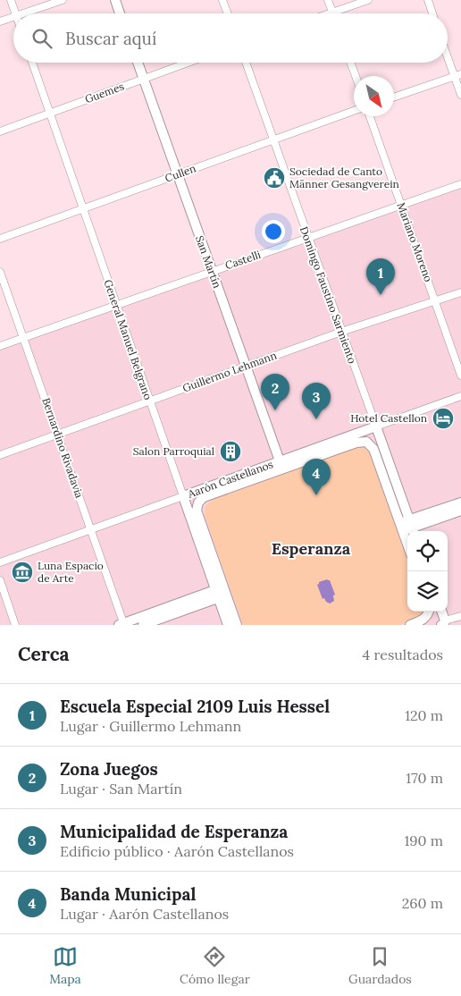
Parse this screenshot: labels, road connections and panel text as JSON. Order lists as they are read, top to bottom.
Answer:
{
  "streets": {
    "main road": [
      "San Martín",
      "Domingo Faustino Sarmiento",
      "General Manuel Belgrano",
      "Aarón Castellanos"
    ],
    "street": [
      "Guemes",
      "Cullen",
      "Mariano Moreno",
      "Castelli",
      "Guillermo Lehmann",
      "Bernardino Rivadavia"
    ]
  },
  "crossings": [
    ["Guemes", "San Martín"],
    ["Guemes", "General Manuel Belgrano"],
    ["Cullen", "San Martín"],
    ["Cullen", "Domingo Faustino Sarmiento"],
    ["Cullen", "General Manuel Belgrano"],
    ["Mariano Moreno", "Castelli"],
    ["Mariano Moreno", "Guillermo Lehmann"],
    ["Castelli", "San Martín"],
    ["Castelli", "Domingo Faustino Sarmiento"],
    ["Castelli", "General Manuel Belgrano"],
    ["Castelli", "Bernardino Rivadavia"],
    ["San Martín", "Guillermo Lehmann"],
    ["San Martín", "Aarón Castellanos"],
    ["Domingo Faustino Sarmiento", "Guillermo Lehmann"],
    ["Domingo Faustino Sarmiento", "Aarón Castellanos"],
    ["General Manuel Belgrano", "Guillermo Lehmann"],
    ["General Manuel Belgrano", "Aarón Castellanos"],
    ["Guillermo Lehmann", "Bernardino Rivadavia"],
    ["Bernardino Rivadavia", "Aarón Castellanos"]
  ],
  "districts": ["Esperanza"],
  "places": {
    "public building": ["Sociedad de Canto Männer Gesangverein"],
    "hotel": ["Hotel Castellon"],
    "building": ["Salon Parroquial"],
    "museum": ["Luna Espacio de Arte"]
  },
  "north": "bottom right",
  "page": {
    "search": "Buscar aquí",
    "pins": [
      "1",
      "2",
      "3",
      "4"
    ],
    "heading": ["Cerca", "4 resultados"],
    "list": [
      {
        "mark": "1",
        "name": "Escuela Especial 2109 Luis Hessel",
        "note": "Lugar · Guillermo Lehmann",
        "value": "120 m"
      },
      {
        "mark": "2",
        "name": "Zona Juegos",
        "note": "Lugar · San Martín",
        "value": "170 m"
      },
      {
        "mark": "3",
        "name": "Municipalidad de Esperanza",
        "note": "Edificio público · Aarón Castellanos",
        "value": "190 m"
      },
      {
        "mark": "4",
        "name": "Banda Municipal",
        "note": "Lugar · Aarón Castellanos",
        "value": "260 m"
      }
    ],
    "nav": ["Mapa", "Cómo llegar", "Guardados"]
  }
}
